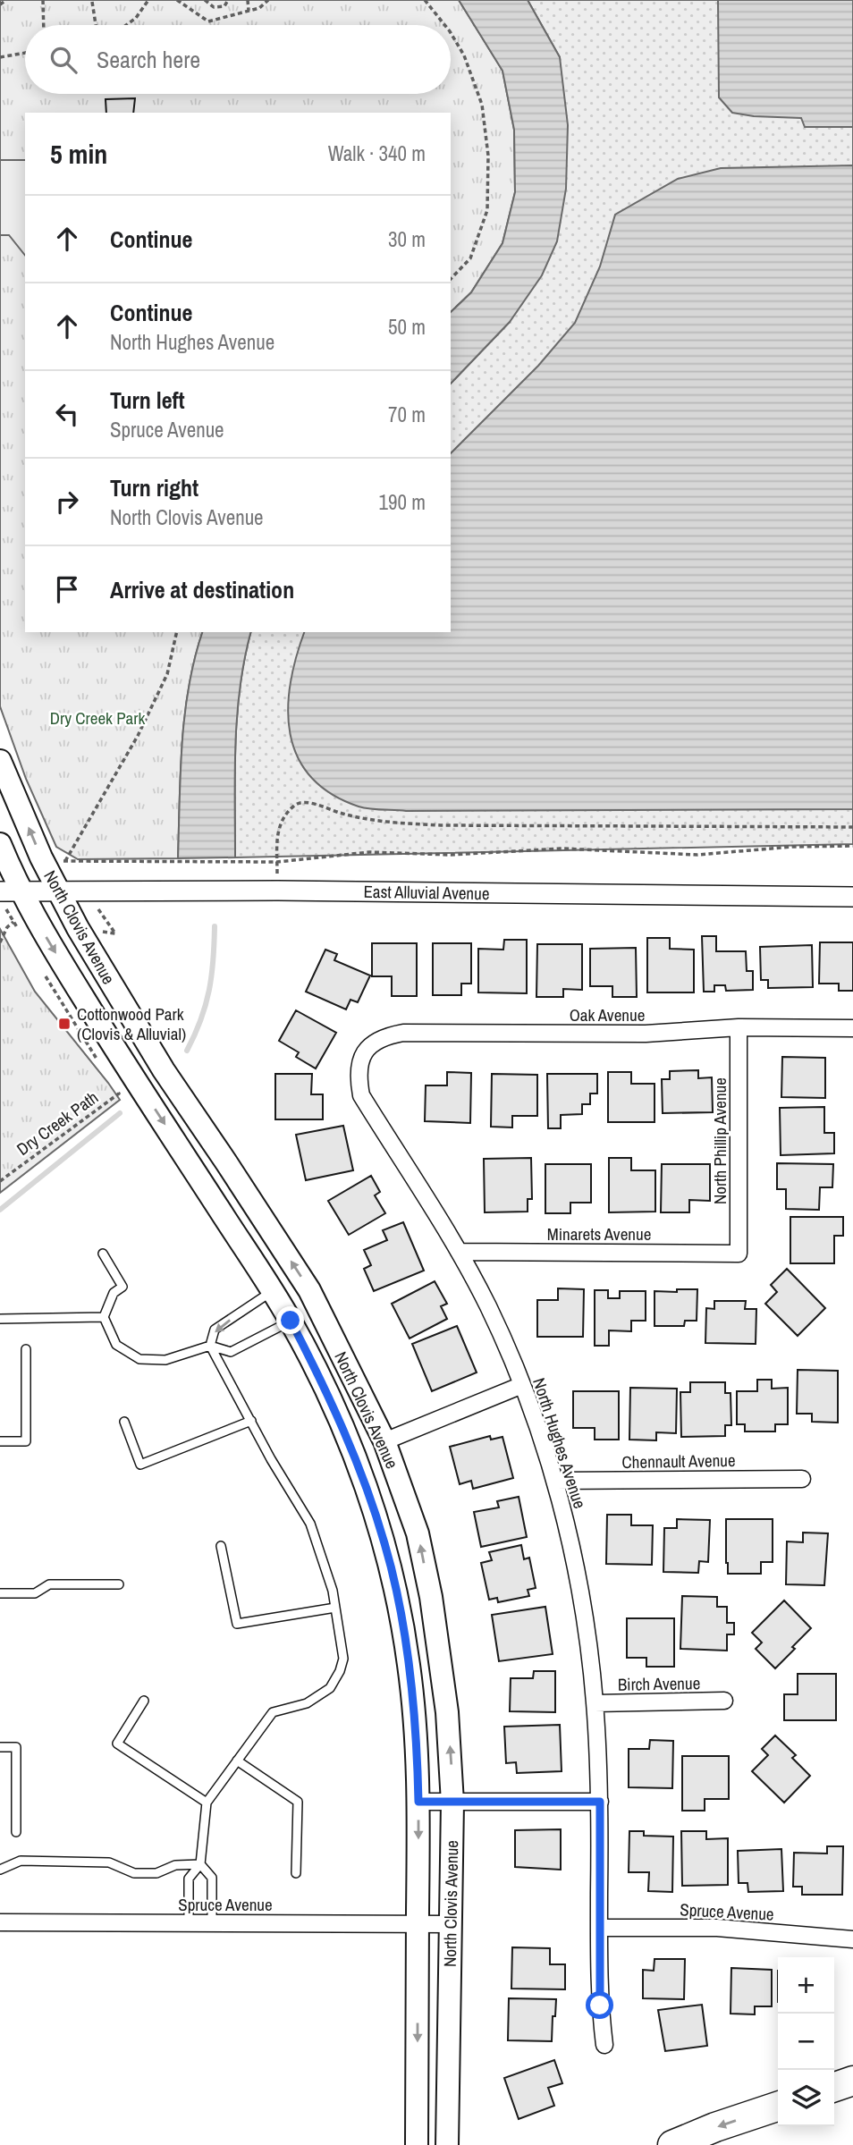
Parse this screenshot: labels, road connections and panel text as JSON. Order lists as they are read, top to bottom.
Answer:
{
  "streets": {
    "main road": ["North Clovis Avenue"],
    "street": [
      "East Alluvial Avenue",
      "Oak Avenue",
      "North Phillip Avenue",
      "Minarets Avenue",
      "North Hughes Avenue",
      "Chennault Avenue",
      "Birch Avenue",
      "Spruce Avenue"
    ],
    "path": ["Dry Creek Path"]
  },
  "crossings": [
    ["East Alluvial Avenue", "North Clovis Avenue"],
    ["North Clovis Avenue", "Spruce Avenue"],
    ["Oak Avenue", "North Phillip Avenue"],
    ["Oak Avenue", "North Hughes Avenue"],
    ["North Phillip Avenue", "Minarets Avenue"],
    ["Minarets Avenue", "North Hughes Avenue"],
    ["North Hughes Avenue", "Chennault Avenue"],
    ["North Hughes Avenue", "Birch Avenue"],
    ["North Hughes Avenue", "Spruce Avenue"]
  ],
  "parks": ["Dry Creek Park"],
  "places": {
    "transit": ["Cottonwood Park (Clovis & Alluvial)"]
  },
  "page": {
    "search": "Search here",
    "heading": ["5 min", "Walk · 340 m"],
    "list": [
      ["Continue", "30 m"],
      ["Continue", "North Hughes Avenue", "50 m"],
      ["Turn left", "Spruce Avenue", "70 m"],
      ["Turn right", "North Clovis Avenue", "190 m"],
      "Arrive at destination"
    ],
    "map_buttons": ["+", "−"]
  }
}
